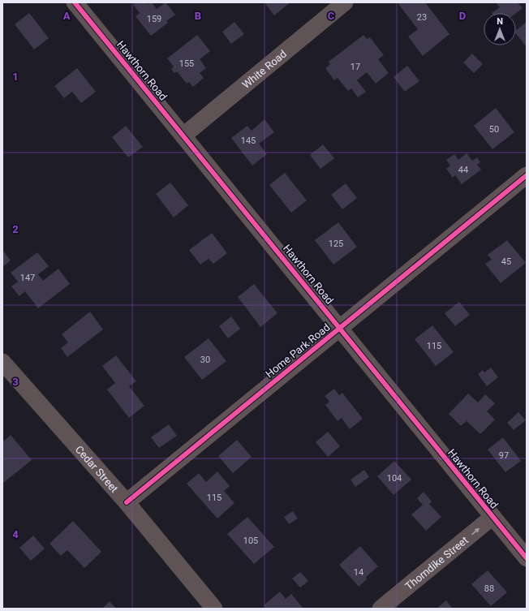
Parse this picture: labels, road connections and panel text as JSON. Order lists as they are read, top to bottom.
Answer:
{
  "streets": {
    "street": [
      "White Road",
      "Hawthorn Road",
      "Home Park Road",
      "Cedar Street",
      "Thorndike Street"
    ]
  },
  "crossings": [
    ["White Road", "Hawthorn Road"],
    ["Hawthorn Road", "Home Park Road"],
    ["Hawthorn Road", "Thorndike Street"],
    ["Home Park Road", "Cedar Street"]
  ],
  "one_way": ["Thorndike Street"],
  "house_numbers": [
    "23",
    "159",
    "155",
    "17",
    "50",
    "145",
    "44",
    "125",
    "45",
    "147",
    "115",
    "30",
    "97",
    "104",
    "115",
    "105",
    "14",
    "88"
  ],
  "north": "top",
  "grid": {
    "columns": [
      "A",
      "B",
      "C",
      "D"
    ],
    "rows": [
      "1",
      "2",
      "3",
      "4"
    ]
  }
}
